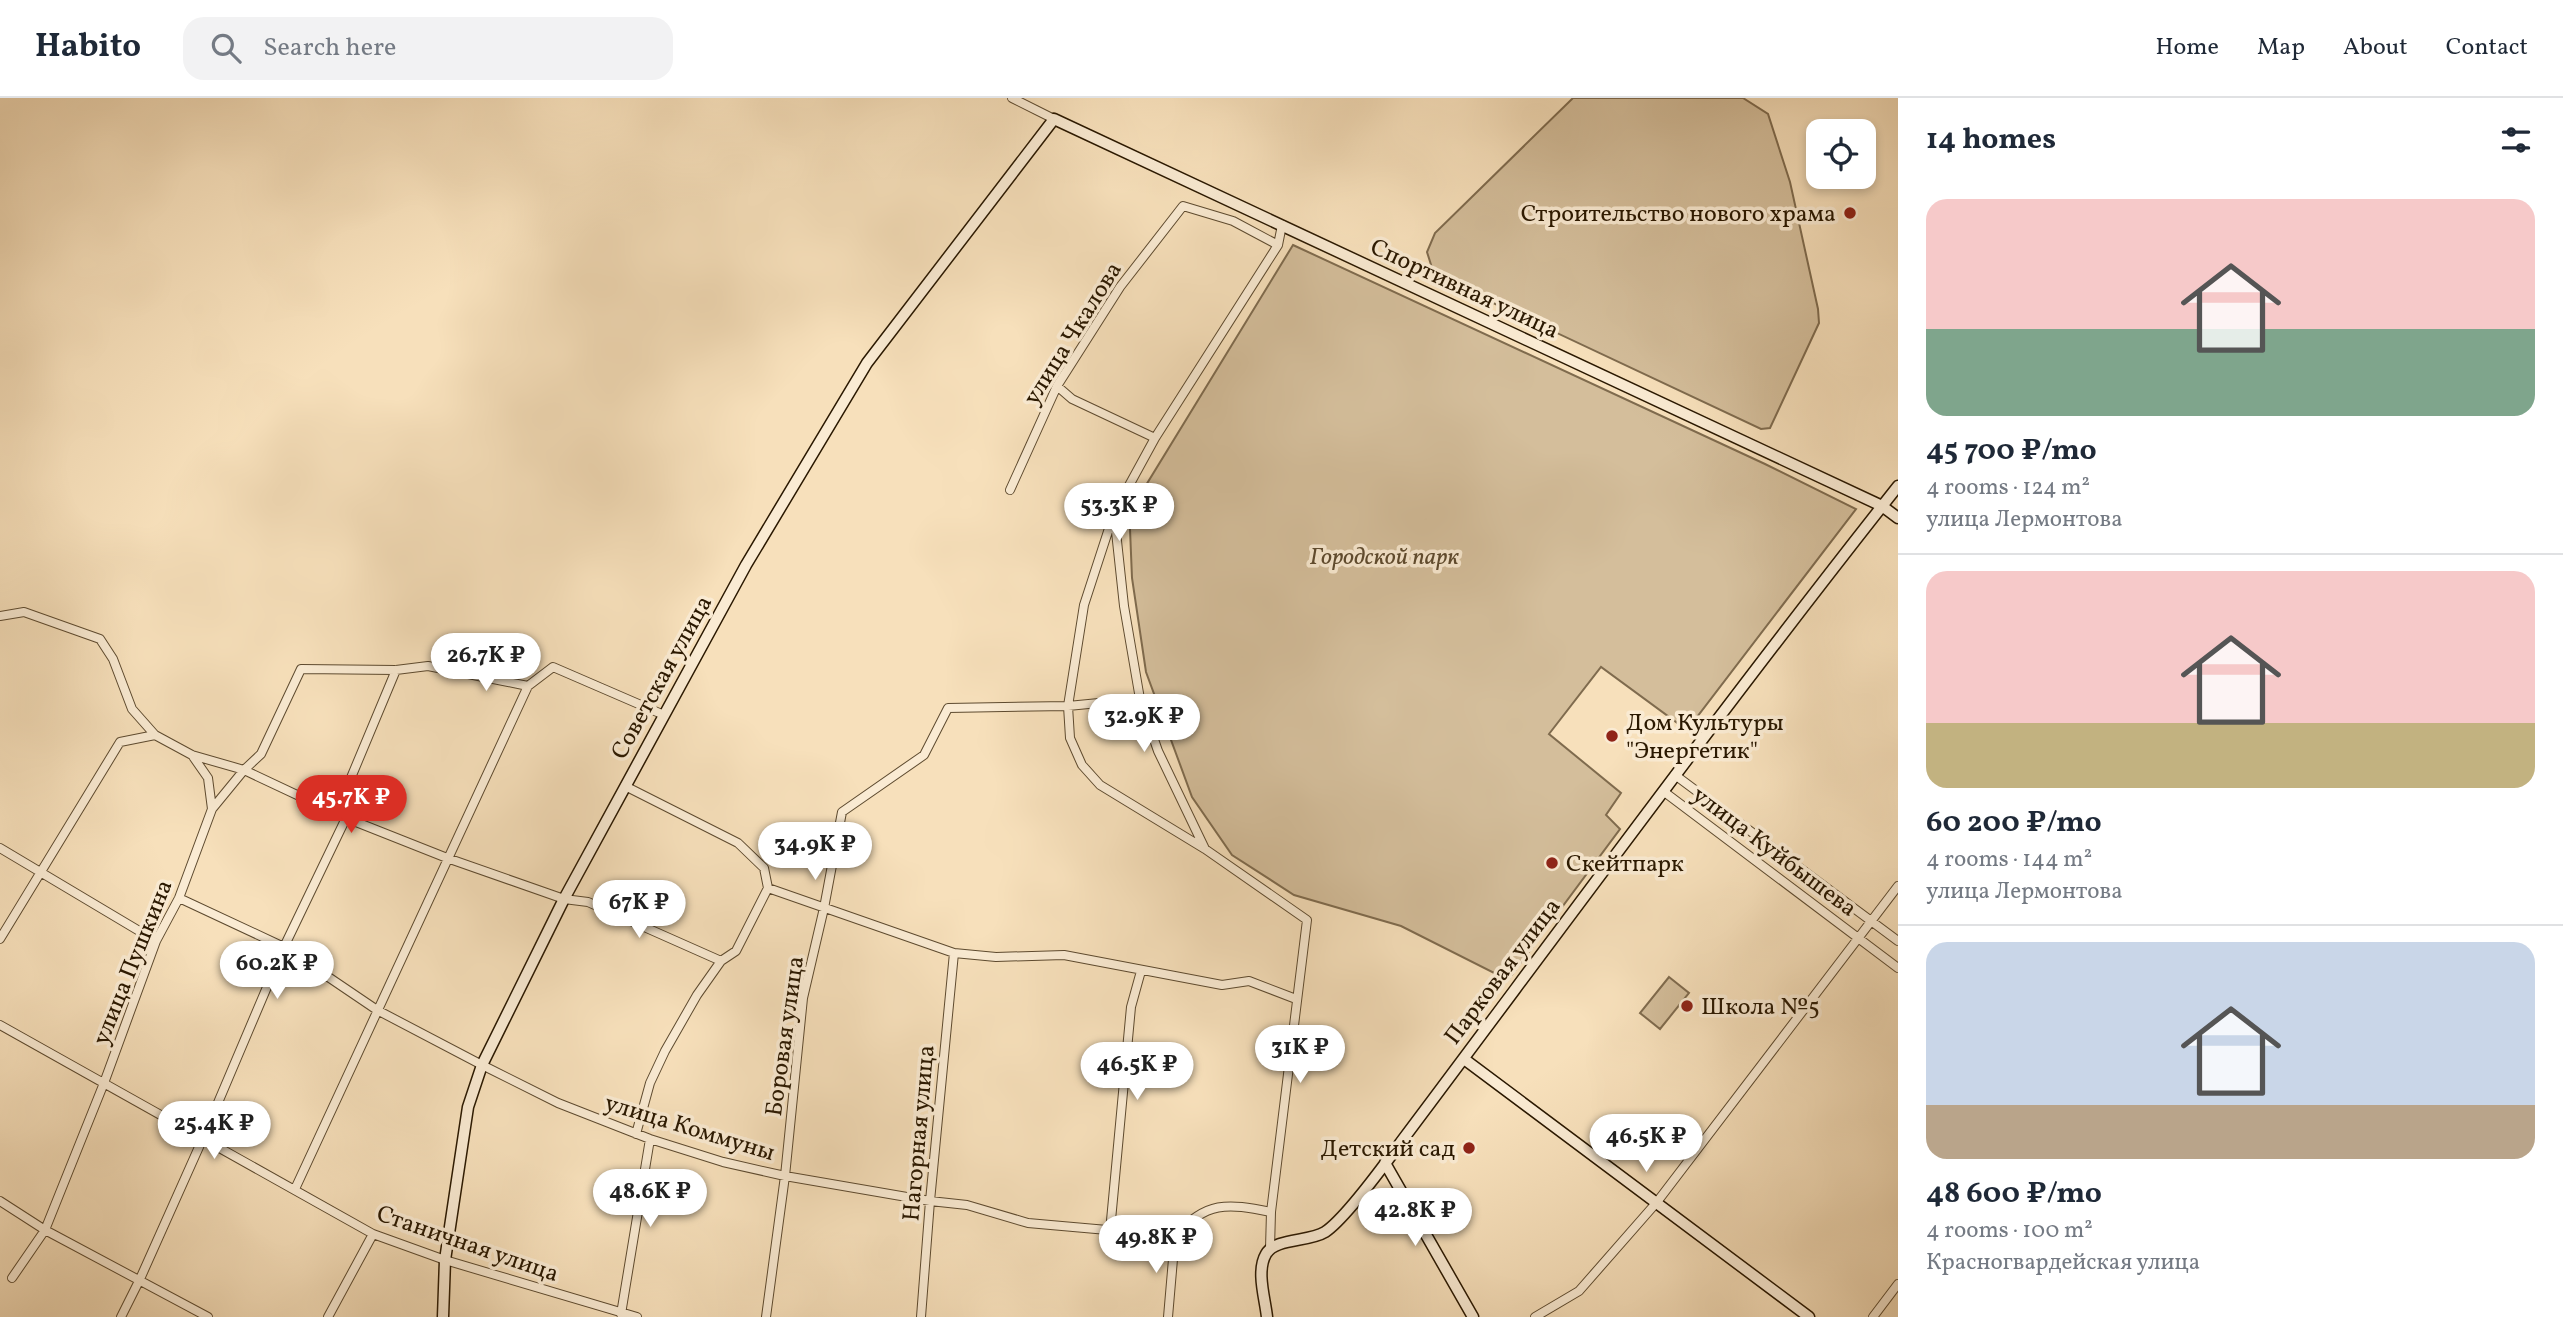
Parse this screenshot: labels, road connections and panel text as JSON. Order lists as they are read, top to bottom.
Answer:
{
  "streets": {
    "street": [
      "Спортивная улица",
      "улица Чкалова",
      "Советская улица",
      "улица Куйбышева",
      "улица Пушкина",
      "Парковая улица",
      "Боровая улица",
      "улица Коммуны",
      "Нагорная улица",
      "Станичная улица"
    ]
  },
  "crossings": [
    ["Спортивная улица", "Советская улица"],
    ["Спортивная улица", "Парковая улица"],
    ["Советская улица", "улица Коммуны"],
    ["Советская улица", "Станичная улица"],
    ["улица Куйбышева", "Парковая улица"],
    ["улица Пушкина", "улица Коммуны"],
    ["улица Пушкина", "Станичная улица"],
    ["Боровая улица", "улица Коммуны"],
    ["улица Коммуны", "Нагорная улица"]
  ],
  "parks": ["Городской парк"],
  "places": [
    "Строительство нового храма",
    "Дом Культуры \"Энергетик\"",
    "Скейтпарк",
    "Школа №5",
    "Детский сад"
  ],
  "page": {
    "header": "Habito",
    "search": "Search here",
    "nav": [
      "Home",
      "Map",
      "About",
      "Contact"
    ],
    "heading": "14 homes",
    "list": [
      {
        "name": "45 700 ₽/mo",
        "note": "4 rooms · 124 m² · улица Лермонтова"
      },
      {
        "name": "60 200 ₽/mo",
        "note": "4 rooms · 144 m² · улица Лермонтова"
      },
      {
        "name": "48 600 ₽/mo",
        "note": "4 rooms · 100 m² · Красногвардейская улица"
      }
    ],
    "price": [
      "53.3K ₽",
      "26.7K ₽",
      "32.9K ₽",
      "45.7K ₽",
      "34.9K ₽",
      "67K ₽",
      "60.2K ₽",
      "31K ₽",
      "46.5K ₽",
      "25.4K ₽",
      "46.5K ₽",
      "48.6K ₽",
      "42.8K ₽",
      "49.8K ₽"
    ]
  }
}
